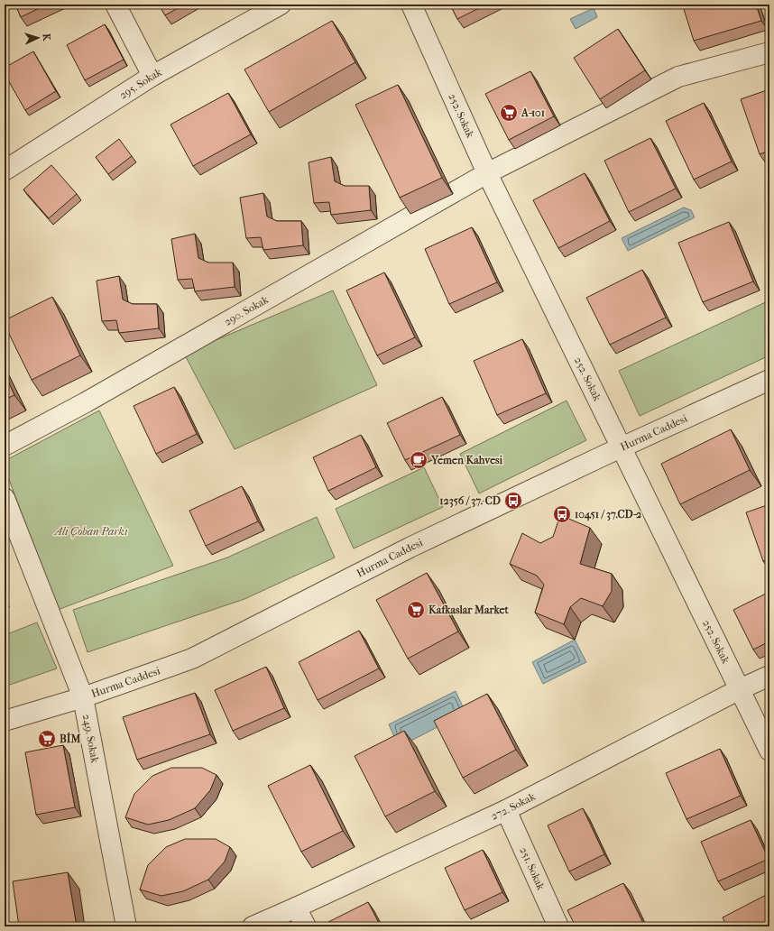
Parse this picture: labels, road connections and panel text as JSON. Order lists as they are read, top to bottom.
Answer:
{
  "streets": {
    "street": [
      "295. Sokak",
      "252. Sokak",
      "290. Sokak",
      "Hurma Caddesi",
      "249. Sokak",
      "272. Sokak",
      "251. Sokak"
    ]
  },
  "crossings": [
    ["252. Sokak", "290. Sokak"],
    ["252. Sokak", "Hurma Caddesi"],
    ["252. Sokak", "272. Sokak"],
    ["Hurma Caddesi", "249. Sokak"],
    ["272. Sokak", "251. Sokak"]
  ],
  "parks": ["Ali Çoban Parkı"],
  "places": {
    "supermarket": ["A-101", "Kafkaslar Market", "BİM"],
    "cafe": ["Yemen Kahvesi"],
    "bus stop": ["12356 / 37. CD", "10451 / 37.CD-2"]
  },
  "north": "right"
}
